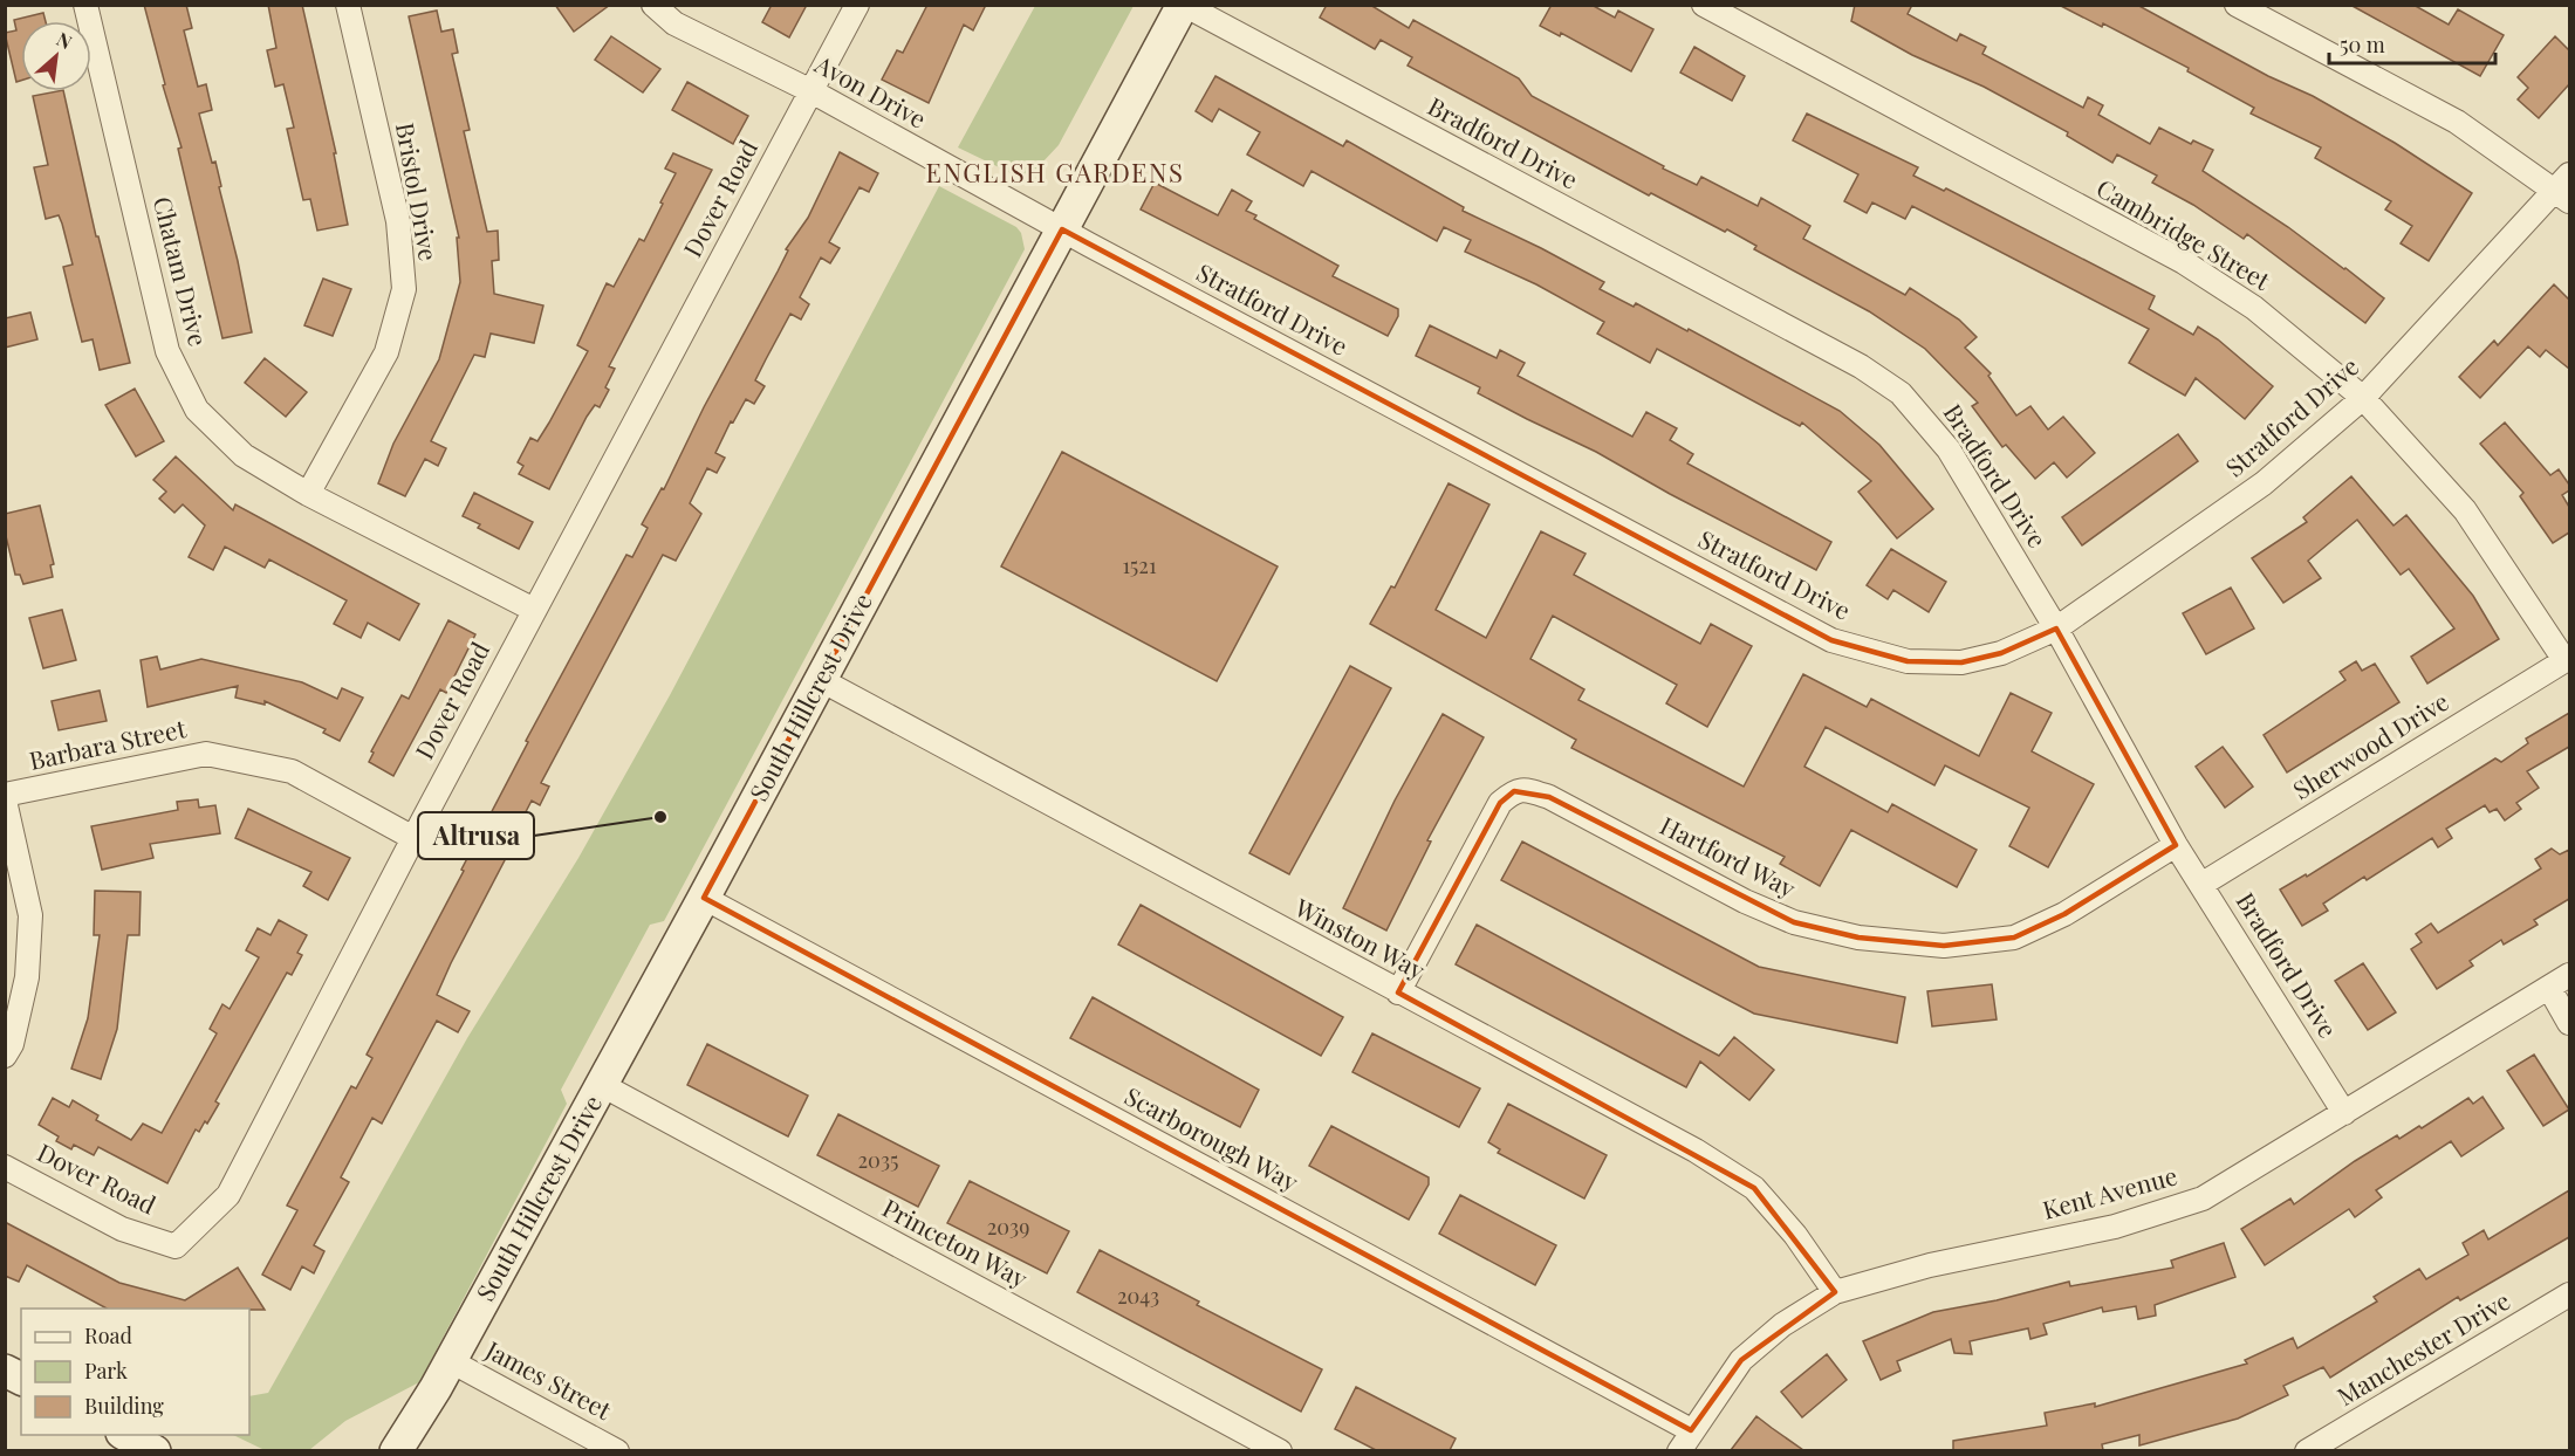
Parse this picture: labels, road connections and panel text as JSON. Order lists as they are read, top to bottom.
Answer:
{
  "streets": {
    "street": [
      "Avon Drive",
      "Bradford Drive",
      "Bristol Drive",
      "Dover Road",
      "Cambridge Street",
      "Chatam Drive",
      "Stratford Drive",
      "South Hillcrest Drive",
      "Barbara Street",
      "Sherwood Drive",
      "Hartford Way",
      "Winston Way",
      "Scarborough Way",
      "Kent Avenue",
      "Princeton Way",
      "Manchester Drive",
      "James Street"
    ]
  },
  "crossings": [
    ["Avon Drive", "Dover Road"],
    ["Avon Drive", "Stratford Drive"],
    ["Avon Drive", "South Hillcrest Drive"],
    ["Bradford Drive", "Stratford Drive"],
    ["Bradford Drive", "South Hillcrest Drive"],
    ["Bradford Drive", "Sherwood Drive"],
    ["Bradford Drive", "Hartford Way"],
    ["Bradford Drive", "Kent Avenue"],
    ["Bristol Drive", "Chatam Drive"],
    ["Dover Road", "Chatam Drive"],
    ["Dover Road", "Barbara Street"],
    ["Cambridge Street", "Stratford Drive"],
    ["Cambridge Street", "Sherwood Drive"],
    ["Stratford Drive", "South Hillcrest Drive"],
    ["South Hillcrest Drive", "Winston Way"],
    ["South Hillcrest Drive", "Scarborough Way"],
    ["South Hillcrest Drive", "Princeton Way"],
    ["South Hillcrest Drive", "James Street"],
    ["Hartford Way", "Winston Way"],
    ["Winston Way", "Kent Avenue"],
    ["Scarborough Way", "Kent Avenue"]
  ],
  "districts": ["ENGLISH GARDENS"],
  "places": ["Altrusa"],
  "house_numbers": [
    "1521",
    "2035",
    "2039",
    "2043"
  ],
  "legend": ["Road", "Park", "Building"],
  "scale_bar": "50 m",
  "north": "top right"
}
